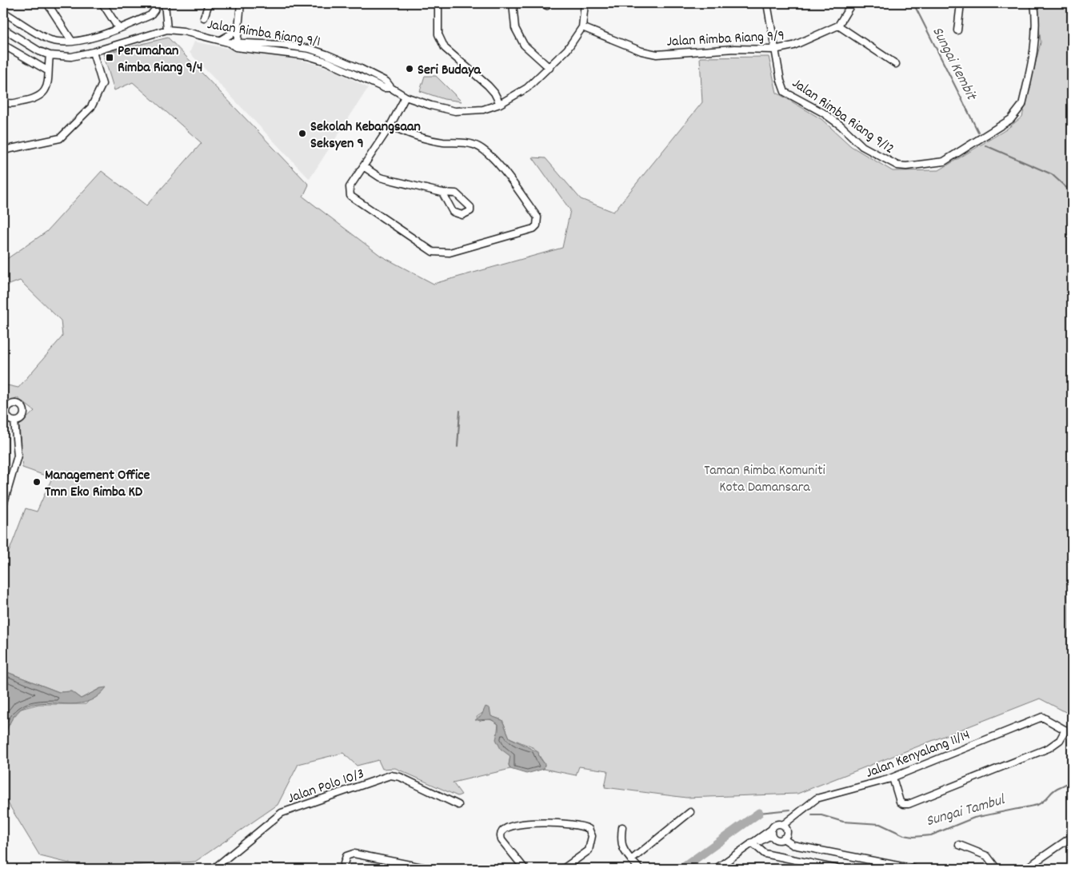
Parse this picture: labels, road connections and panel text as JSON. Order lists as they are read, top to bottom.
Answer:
{
  "streets": {
    "street": [
      "Jalan Rimba Riang 9/1",
      "Jalan Rimba Riang 9/9",
      "Jalan Rimba Riang 9/12",
      "Jalan Kenyalang 11/14",
      "Jalan Polo 10/3"
    ]
  },
  "crossings": [
    ["Jalan Rimba Riang 9/1", "Jalan Rimba Riang 9/9"],
    ["Jalan Rimba Riang 9/9", "Jalan Rimba Riang 9/12"]
  ],
  "water": ["Sungai Kembit", "Sungai Tambul"],
  "parks": ["Taman Rimba Komuniti Kota Damansara"],
  "places": {
    "transit": ["Perumahan Rimba Riang 9/4"],
    "other": ["Seri Budaya", "Sekolah Kebangsaan Seksyen 9", "Management Office Tmn Eko Rimba KD"]
  }
}
